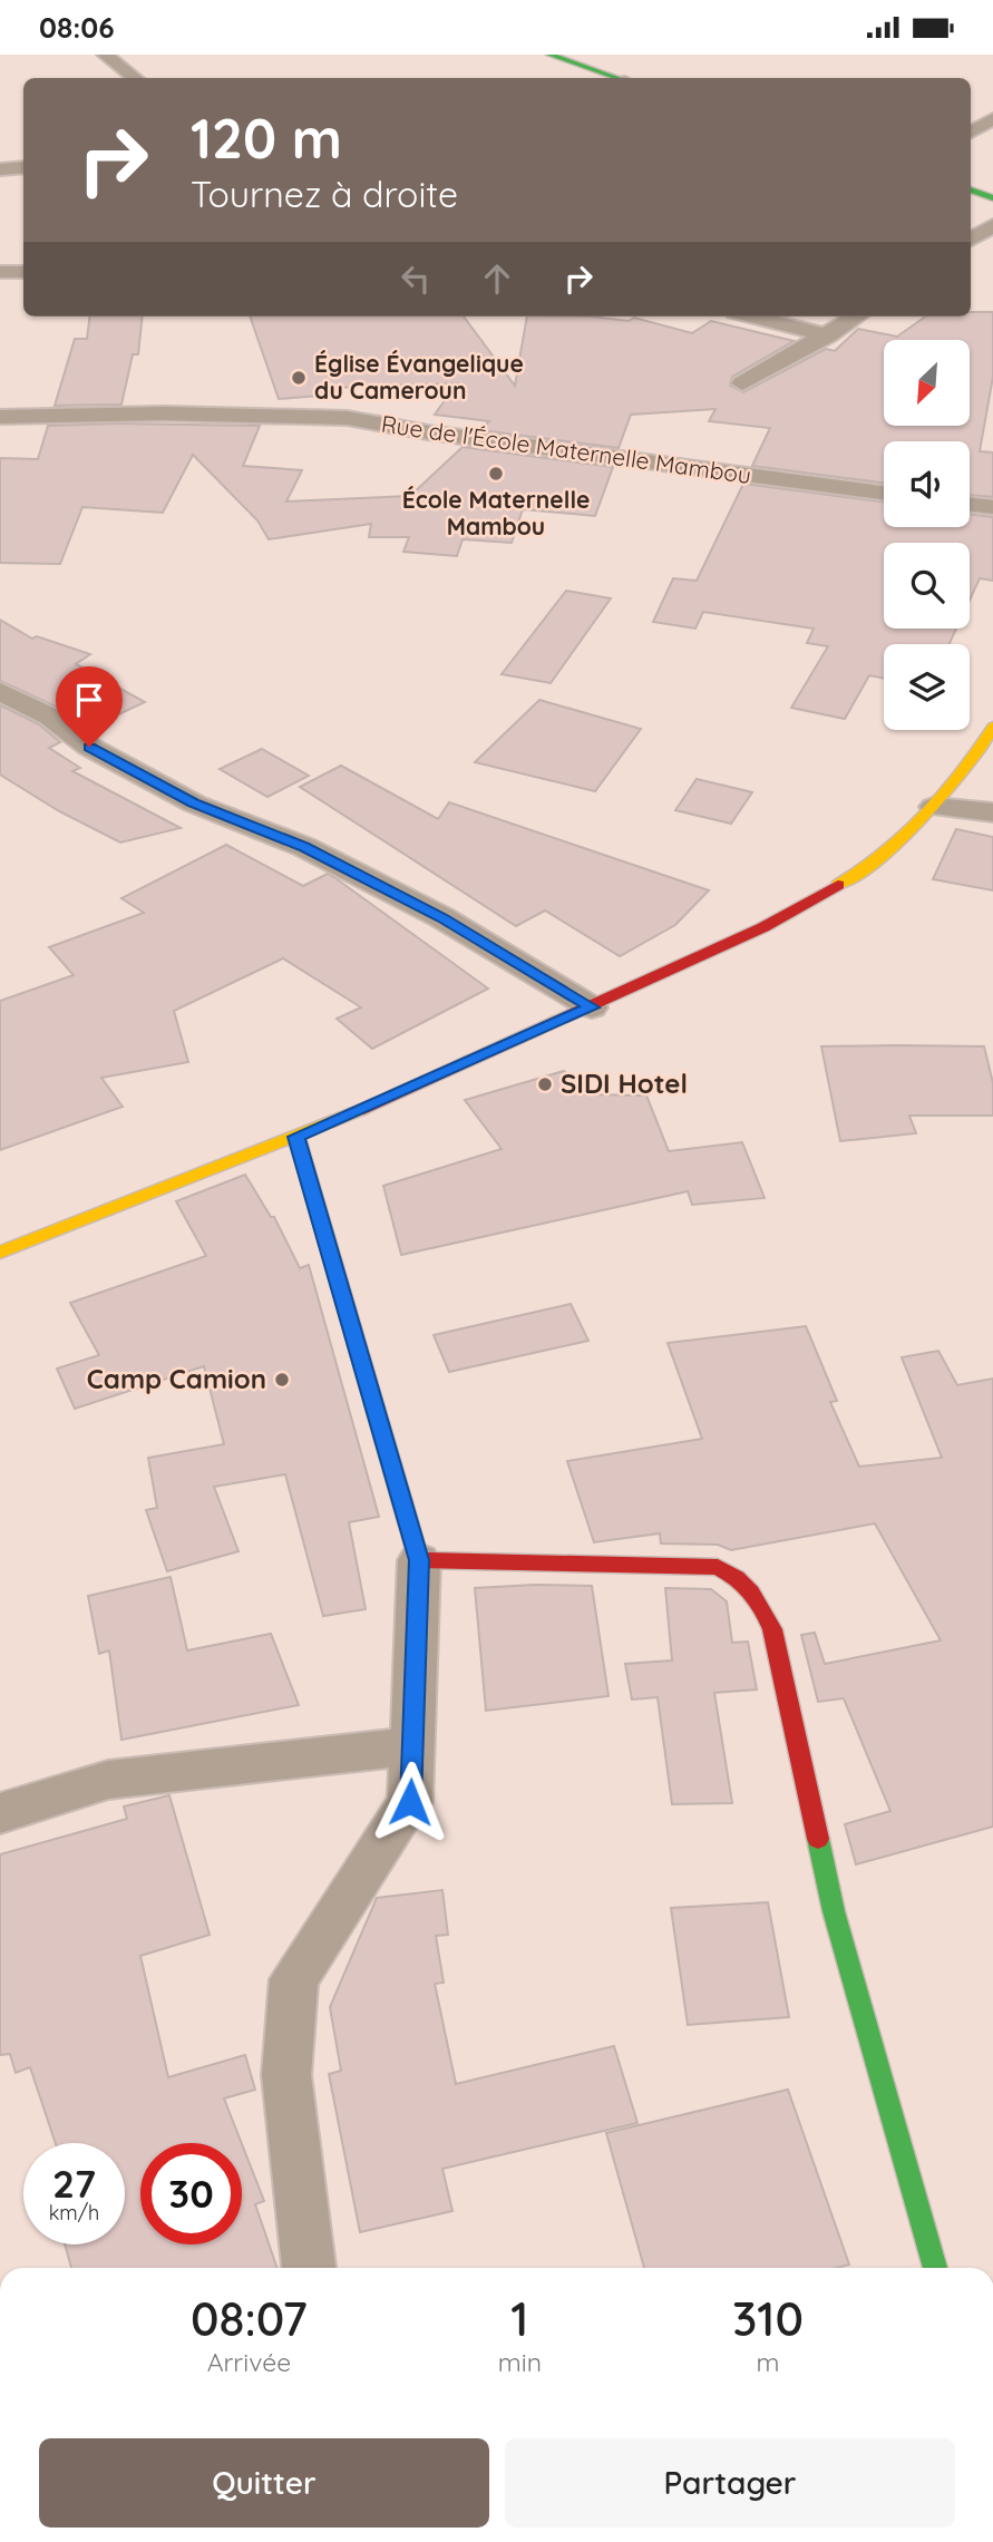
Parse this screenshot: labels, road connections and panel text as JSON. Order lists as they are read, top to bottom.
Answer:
{
  "streets": {
    "street": ["Rue de l'École Maternelle Mambou"]
  },
  "places": [
    "Église Évangelique du Cameroun",
    "École Maternelle Mambou",
    "SIDI Hotel",
    "Camp Camion"
  ],
  "north": "bottom left",
  "page": {
    "status": "08:06",
    "turn": ["120 m", "Tournez à droite"],
    "speed": "27 km/h",
    "limit": "30",
    "eta": [
      "08:07",
      "Arrivée",
      "1",
      "min",
      "310",
      "m"
    ],
    "buttons": ["Quitter", "Partager"]
  }
}
